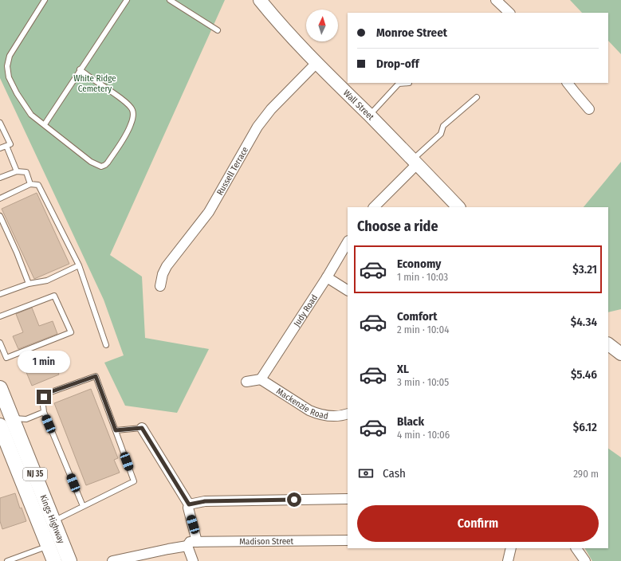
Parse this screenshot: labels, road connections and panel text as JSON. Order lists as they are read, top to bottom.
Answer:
{
  "streets": {
    "main road": ["NJ 35", "Kings Highway"],
    "street": [
      "Wall Street",
      "Russell Terrace",
      "Judy Road",
      "Mackenzie Road",
      "Madison Street"
    ]
  },
  "crossings": [
    ["Wall Street", "Russell Terrace"],
    ["Judy Road", "Mackenzie Road"]
  ],
  "parks": ["White Ridge Cemetery"],
  "north": "top",
  "page": {
    "banner": ["Monroe Street", "Drop-off"],
    "heading": "Choose a ride",
    "list": [
      {
        "name": "Economy",
        "note": "1 min · 10:03",
        "value": "$3.21"
      },
      {
        "name": "Comfort",
        "note": "2 min · 10:04",
        "value": "$4.34"
      },
      {
        "name": "XL",
        "note": "3 min · 10:05",
        "value": "$5.46"
      },
      {
        "name": "Black",
        "note": "4 min · 10:06",
        "value": "$6.12"
      }
    ],
    "bubble": "1 min",
    "pay": ["Cash", "290 m"],
    "buttons": "Confirm"
  }
}
